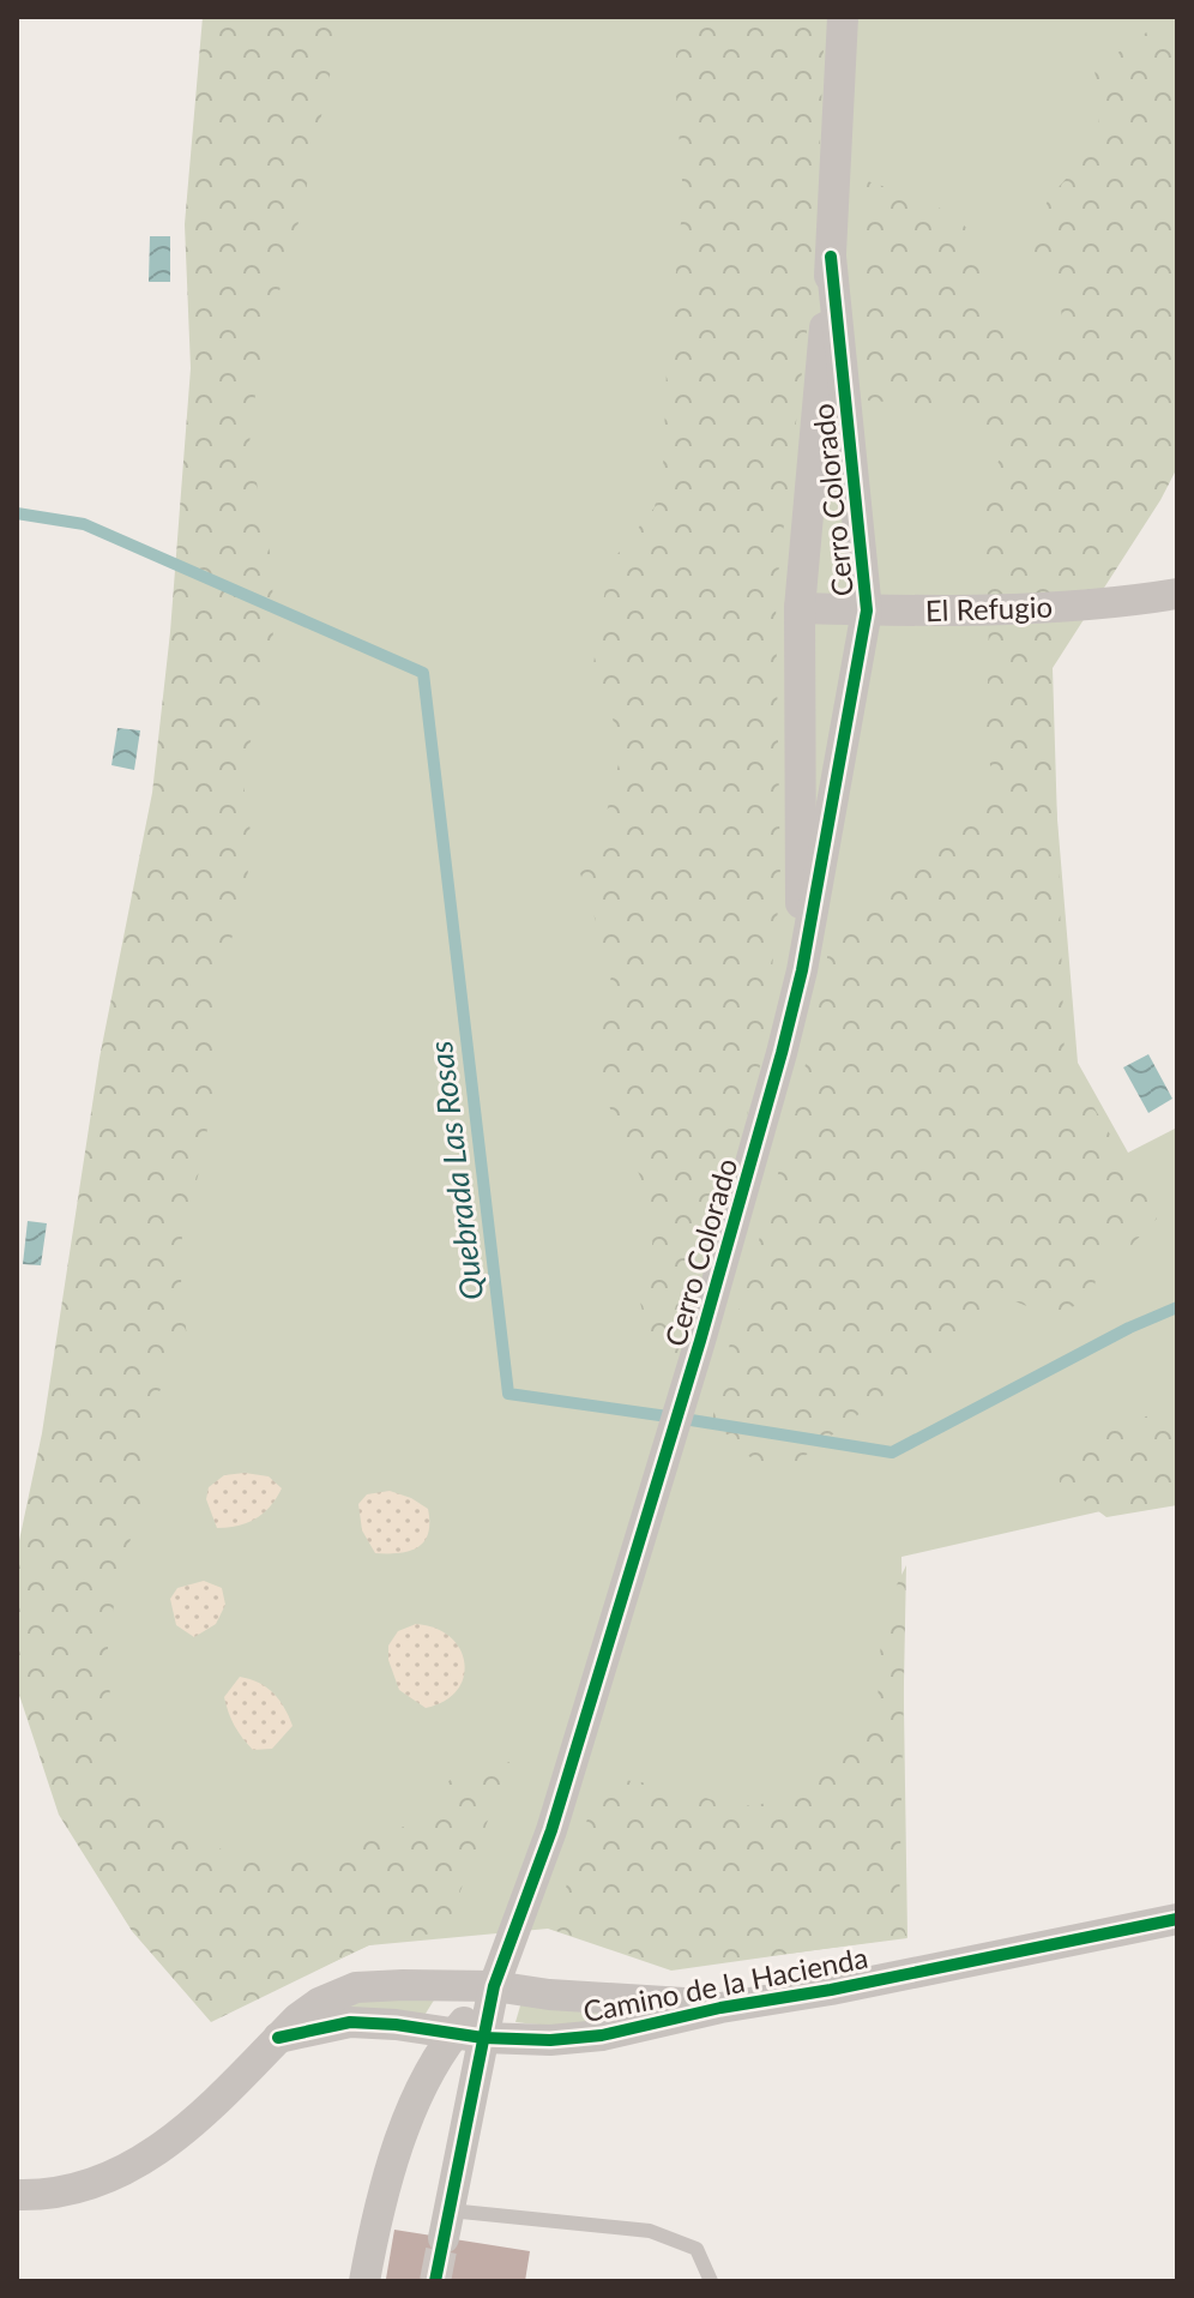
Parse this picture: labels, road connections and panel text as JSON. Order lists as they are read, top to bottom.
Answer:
{
  "streets": {
    "street": ["Cerro Colorado", "El Refugio", "Camino de la Hacienda"]
  },
  "crossings": [
    ["Cerro Colorado", "El Refugio"],
    ["Cerro Colorado", "Camino de la Hacienda"]
  ],
  "water": ["Quebrada Las Rosas"]
}
